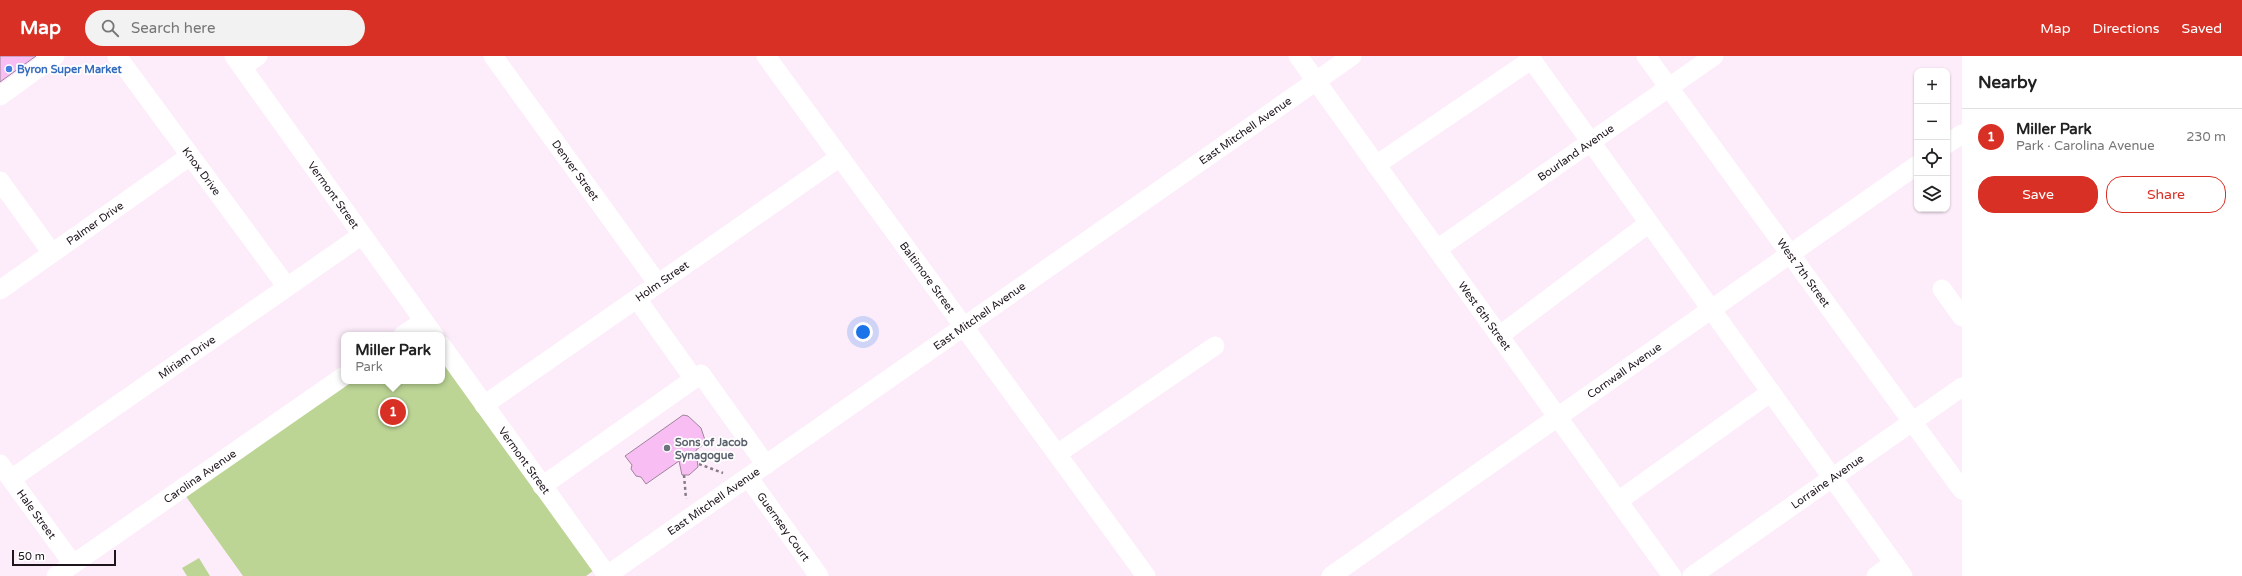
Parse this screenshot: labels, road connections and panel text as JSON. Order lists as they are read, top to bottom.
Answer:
{
  "streets": {
    "street": [
      "East Mitchell Avenue",
      "Bourland Avenue",
      "Denver Street",
      "Knox Drive",
      "Vermont Street",
      "Palmer Drive",
      "West 7th Street",
      "Baltimore Street",
      "Holm Street",
      "West 6th Street",
      "Miriam Drive",
      "Cornwall Avenue",
      "Carolina Avenue",
      "Lorraine Avenue",
      "Hale Street",
      "Guernsey Court"
    ]
  },
  "crossings": [
    ["East Mitchell Avenue", "Vermont Street"],
    ["East Mitchell Avenue", "Baltimore Street"],
    ["East Mitchell Avenue", "West 6th Street"],
    ["East Mitchell Avenue", "Guernsey Court"],
    ["Bourland Avenue", "West 7th Street"],
    ["Bourland Avenue", "West 6th Street"],
    ["Denver Street", "Holm Street"],
    ["Knox Drive", "Palmer Drive"],
    ["Knox Drive", "Miriam Drive"],
    ["Vermont Street", "Holm Street"],
    ["Vermont Street", "Miriam Drive"],
    ["West 7th Street", "Cornwall Avenue"],
    ["West 7th Street", "Lorraine Avenue"],
    ["Baltimore Street", "Holm Street"],
    ["West 6th Street", "Cornwall Avenue"],
    ["Miriam Drive", "Hale Street"],
    ["Carolina Avenue", "Hale Street"]
  ],
  "places": ["Byron Super Market", "Sons of Jacob Synagogue"],
  "scale_bar": "50 m",
  "page": {
    "header": "Map",
    "search": "Search here",
    "nav": ["Map", "Directions", "Saved"],
    "heading": "Nearby",
    "map_buttons": ["+", "−"],
    "list": [
      {
        "mark": "1",
        "name": "Miller Park",
        "note": "Park · Carolina Avenue",
        "value": "230 m"
      }
    ],
    "buttons": ["Save", "Share"],
    "popup": ["Miller Park", "Park"],
    "pins": "1",
    "scale": "50 m"
  }
}
